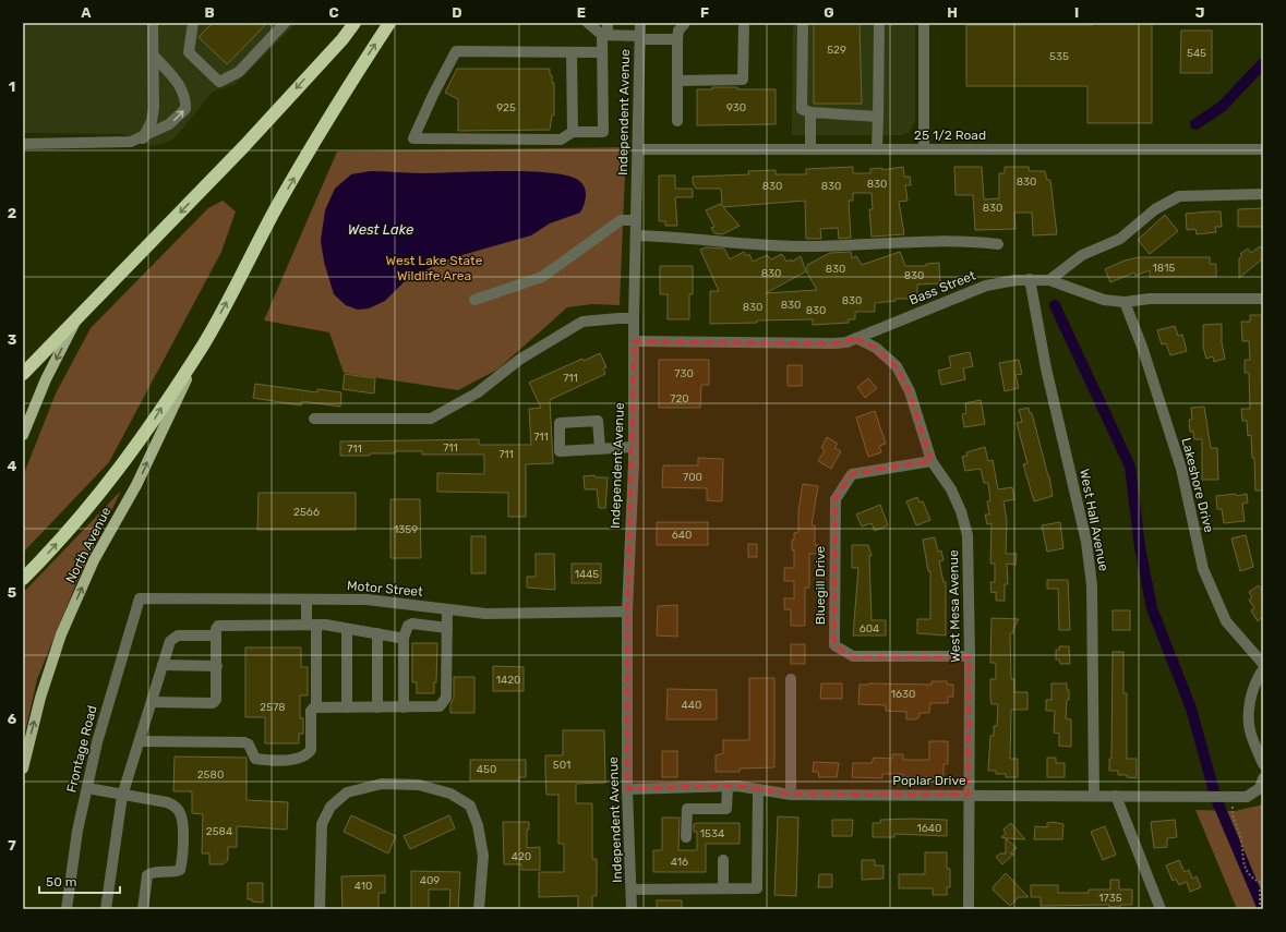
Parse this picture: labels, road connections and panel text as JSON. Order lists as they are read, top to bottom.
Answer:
{
  "streets": {
    "main road": ["North Avenue"],
    "street": [
      "Independent Avenue",
      "25 1/2 Road",
      "Bass Street",
      "Lakeshore Drive",
      "West Hall Avenue",
      "Bluegill Drive",
      "Motor Street",
      "West Mesa Avenue",
      "Frontage Road",
      "Poplar Drive"
    ]
  },
  "crossings": [
    ["Independent Avenue", "25 1/2 Road"],
    ["Independent Avenue", "Bass Street"],
    ["Independent Avenue", "Motor Street"],
    ["Independent Avenue", "Poplar Drive"],
    ["Bass Street", "Lakeshore Drive"],
    ["Bass Street", "West Hall Avenue"],
    ["Bass Street", "West Mesa Avenue"],
    ["West Hall Avenue", "Poplar Drive"],
    ["Bluegill Drive", "West Mesa Avenue"],
    ["Motor Street", "Frontage Road"],
    ["West Mesa Avenue", "Poplar Drive"]
  ],
  "one_way": ["North Avenue"],
  "water": ["West Lake"],
  "parks": ["West Lake State Wildlife Area"],
  "house_numbers": [
    "529",
    "545",
    "535",
    "925",
    "930",
    "830",
    "830",
    "830",
    "830",
    "830",
    "1815",
    "830",
    "830",
    "830",
    "830",
    "830",
    "830",
    "830",
    "730",
    "711",
    "720",
    "711",
    "711",
    "711",
    "711",
    "700",
    "2566",
    "1359",
    "640",
    "1445",
    "604",
    "1420",
    "1630",
    "440",
    "2578",
    "501",
    "450",
    "2580",
    "1640",
    "2584",
    "1534",
    "420",
    "416",
    "409",
    "410",
    "1735"
  ],
  "scale_bar": "50 m",
  "grid": {
    "columns": [
      "A",
      "B",
      "C",
      "D",
      "E",
      "F",
      "G",
      "H",
      "I",
      "J"
    ],
    "rows": [
      "1",
      "2",
      "3",
      "4",
      "5",
      "6",
      "7"
    ]
  }
}
